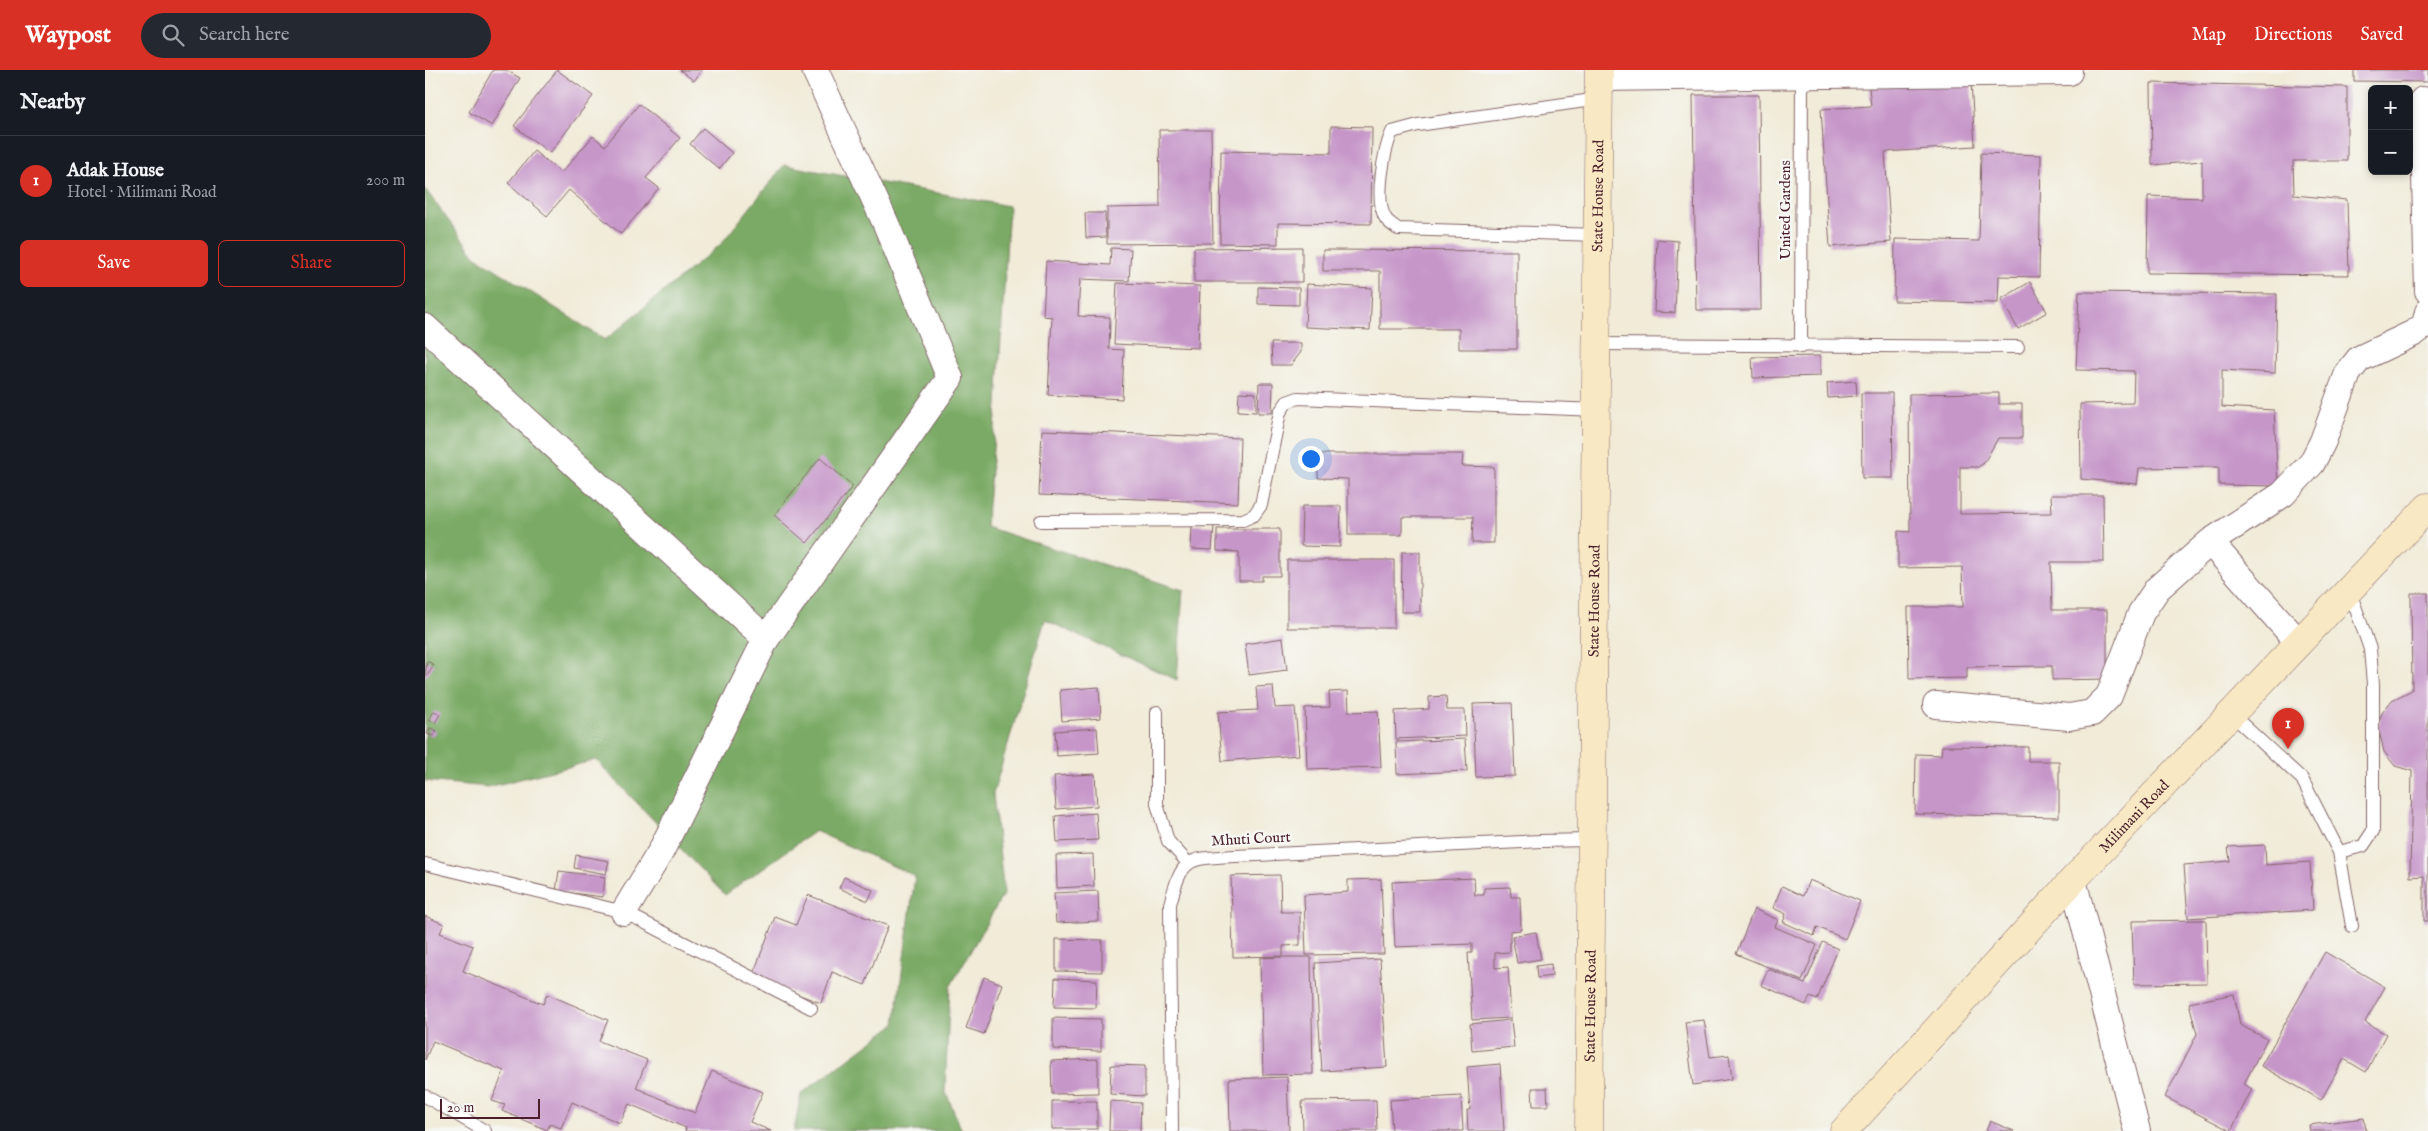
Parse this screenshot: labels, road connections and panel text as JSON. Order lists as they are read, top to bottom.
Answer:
{
  "streets": {
    "main road": ["State House Road", "Milimani Road"],
    "lane": ["United Gardens", "Mhuti Court"]
  },
  "crossings": [
    ["State House Road", "Mhuti Court"]
  ],
  "scale_bar": "20 m",
  "page": {
    "header": "Waypost",
    "search": "Search here",
    "nav": ["Map", "Directions", "Saved"],
    "heading": "Nearby",
    "map_buttons": ["+", "−"],
    "list": [
      {
        "mark": "1",
        "name": "Adak House",
        "note": "Hotel · Milimani Road",
        "value": "200 m"
      }
    ],
    "buttons": ["Save", "Share"],
    "pins": "1",
    "scale": "20 m"
  }
}
